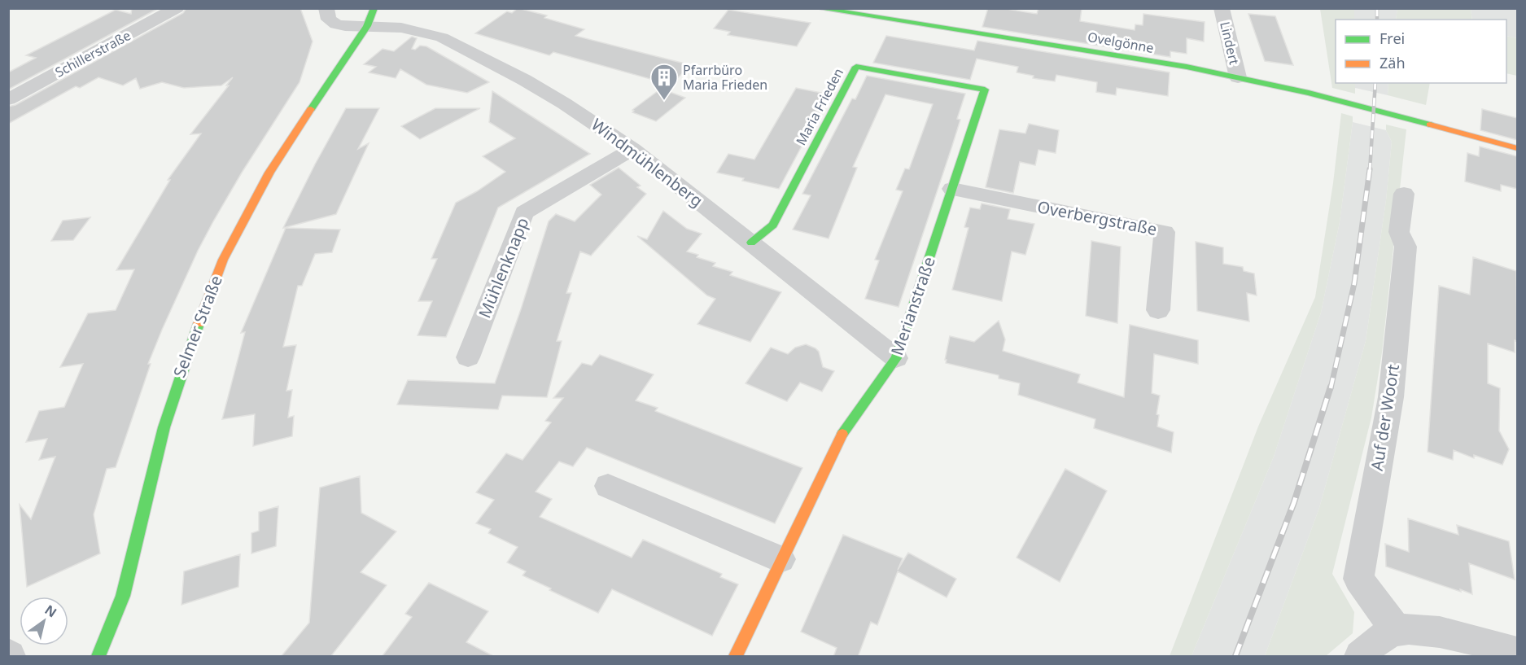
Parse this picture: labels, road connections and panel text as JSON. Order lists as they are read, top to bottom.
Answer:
{
  "streets": {
    "street": [
      "Ovelgönne",
      "Lindert",
      "Schillerstraße",
      "Maria Frieden",
      "Windmühlenberg",
      "Overbergstraße",
      "Mühlenknapp",
      "Merianstraße",
      "Selmer Straße",
      "Auf der Woort"
    ]
  },
  "crossings": [
    ["Ovelgönne", "Lindert"],
    ["Maria Frieden", "Windmühlenberg"],
    ["Maria Frieden", "Merianstraße"],
    ["Windmühlenberg", "Mühlenknapp"],
    ["Windmühlenberg", "Merianstraße"],
    ["Windmühlenberg", "Selmer Straße"],
    ["Overbergstraße", "Merianstraße"]
  ],
  "places": {
    "building": ["Pfarrbüro Maria Frieden"]
  },
  "legend": ["Frei", "Zäh"],
  "north": "top right"
}
